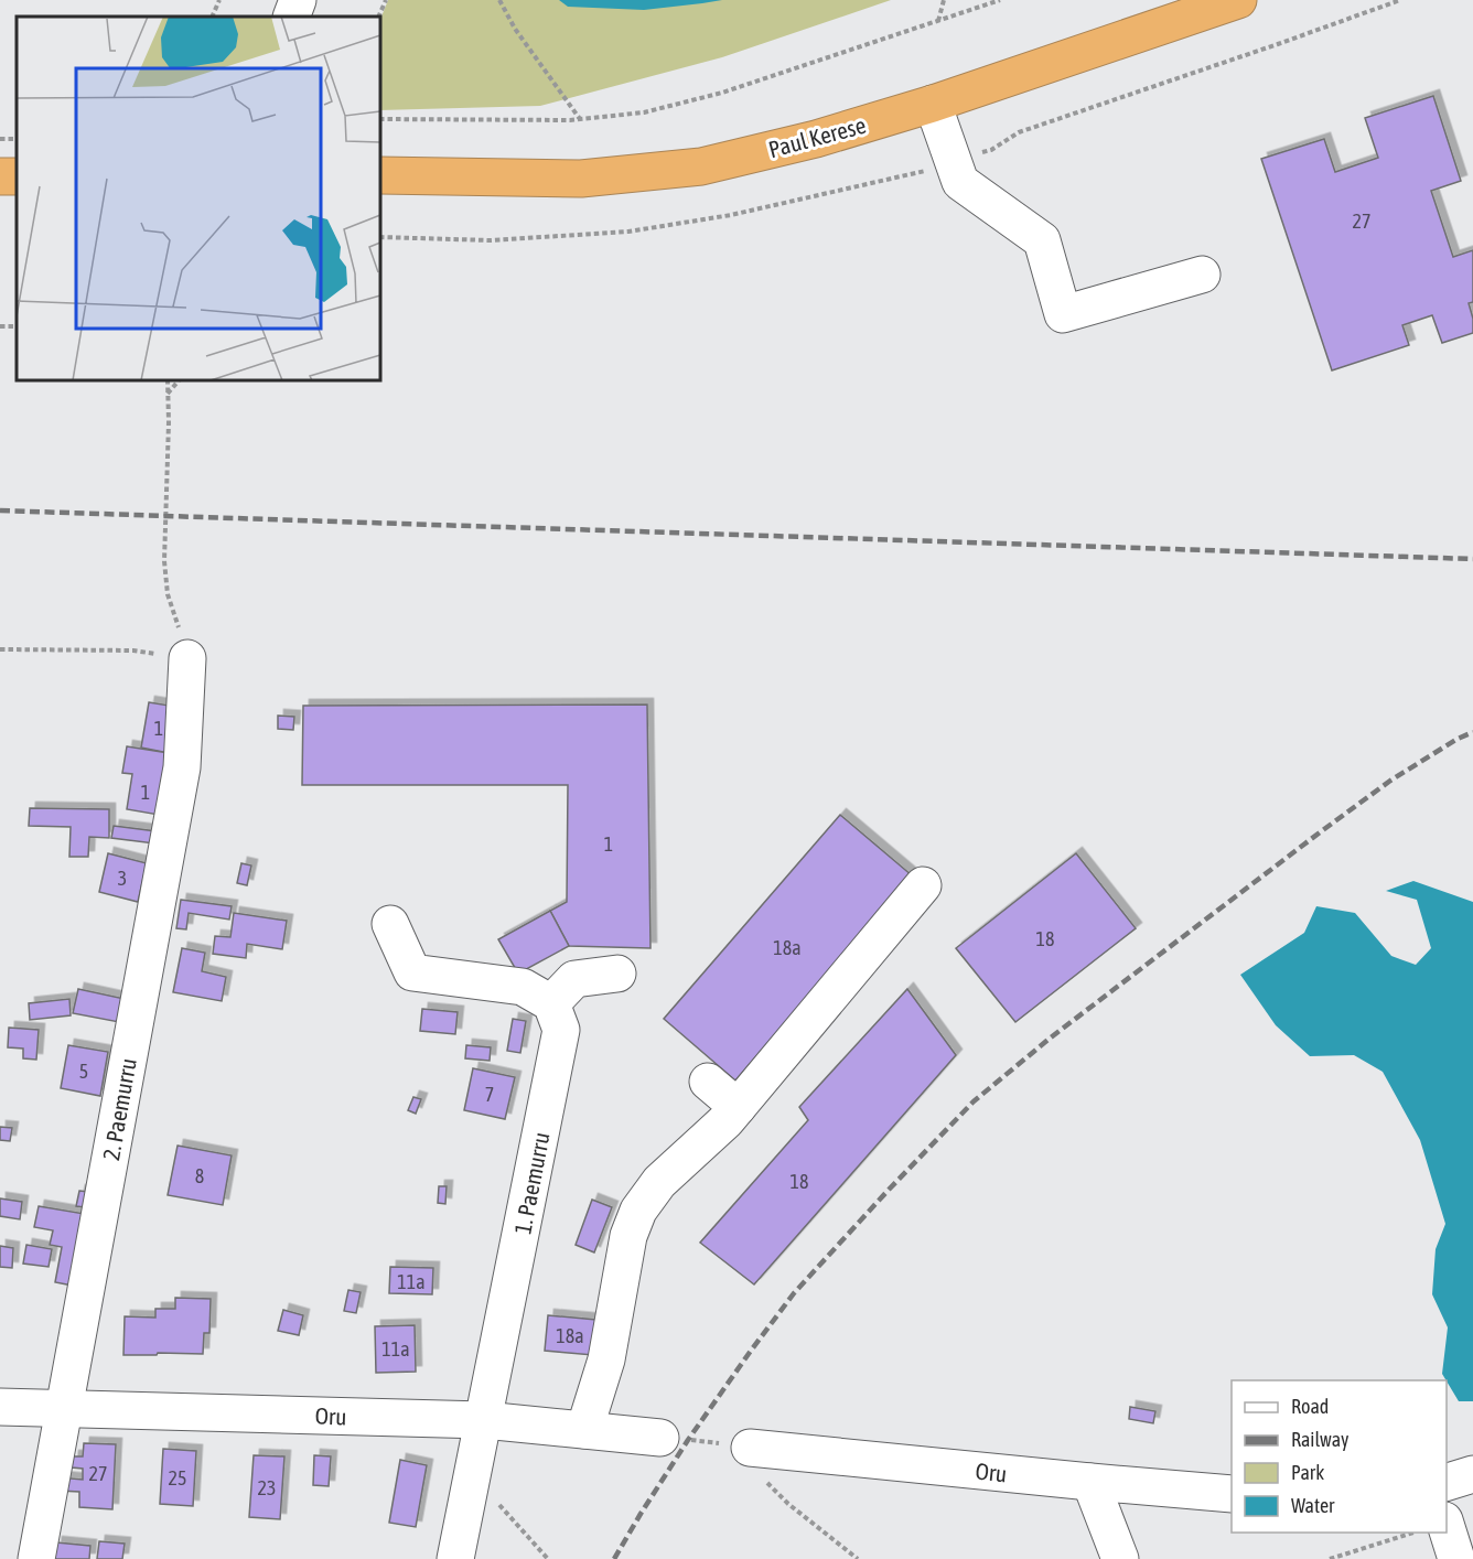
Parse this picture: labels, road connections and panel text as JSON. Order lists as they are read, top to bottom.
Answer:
{
  "streets": {
    "highway": ["Paul Kerese"],
    "street": ["2. Paemurru", "1. Paemurru", "Oru"]
  },
  "crossings": [
    ["2. Paemurru", "Oru"],
    ["1. Paemurru", "Oru"]
  ],
  "house_numbers": [
    "27",
    "1",
    "1",
    "1",
    "3",
    "18",
    "18a",
    "5",
    "7",
    "8",
    "18",
    "11a",
    "18a",
    "11a",
    "27",
    "25",
    "23"
  ],
  "legend": [
    "Road",
    "Railway",
    "Park",
    "Water"
  ]
}
